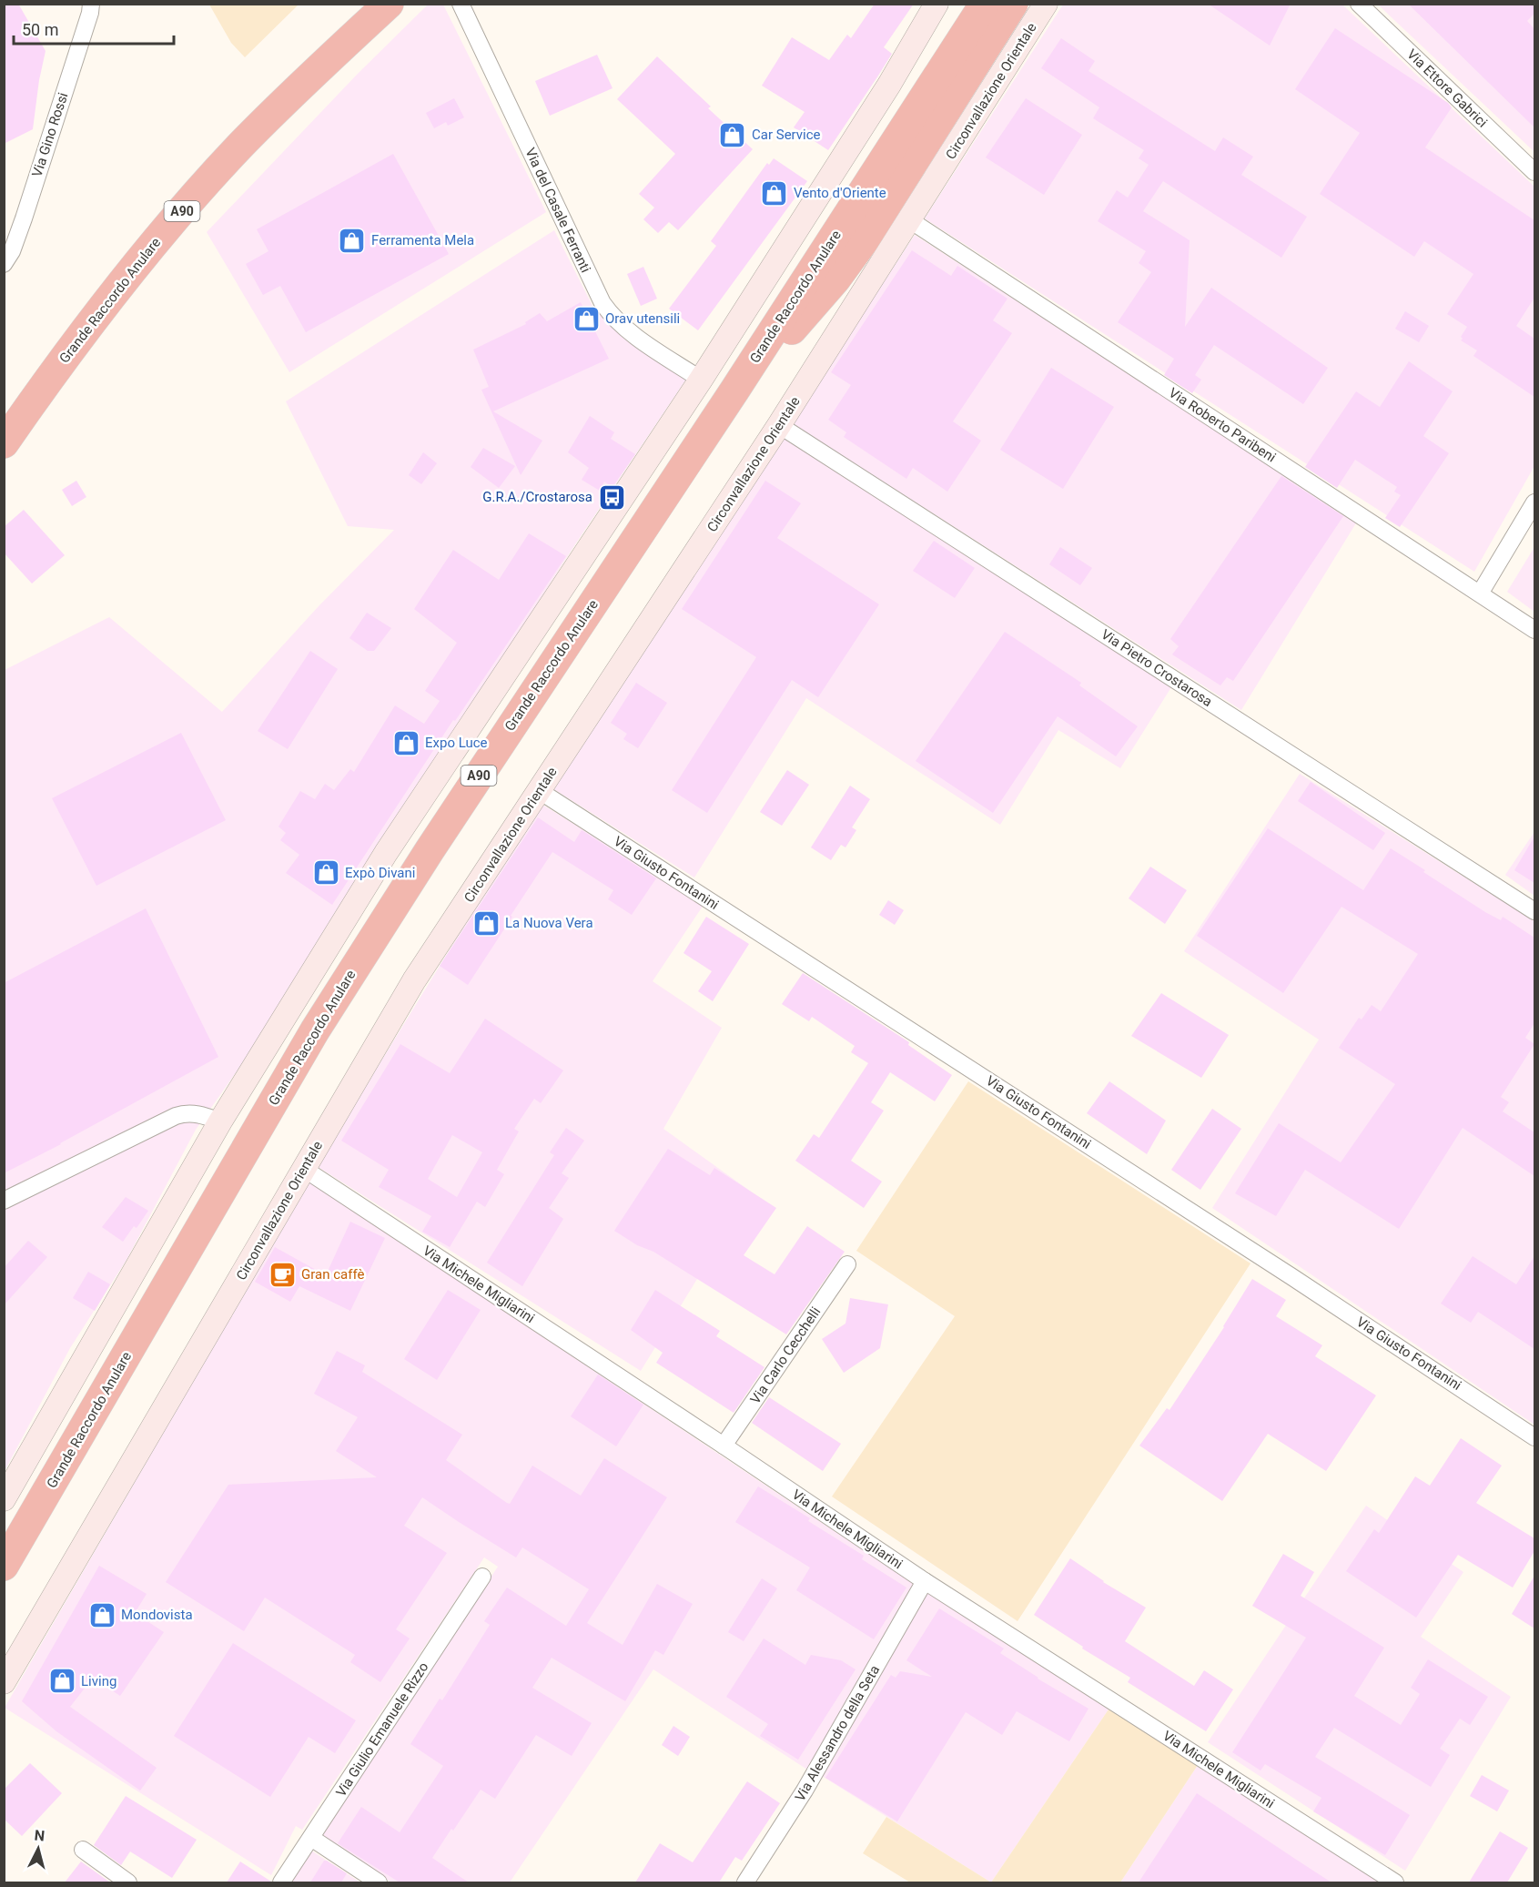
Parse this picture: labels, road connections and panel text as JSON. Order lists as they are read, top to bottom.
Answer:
{
  "streets": {
    "highway": ["A90", "Grande Raccordo Anulare"],
    "street": [
      "Via Ettore Gabrici",
      "Circonvallazione Orientale",
      "Via Gino Rossi",
      "Via del Casale Ferranti",
      "Via Roberto Paribeni",
      "Via Pietro Crostarosa",
      "Via Giusto Fontanini",
      "Via Michele Migliarini",
      "Via Carlo Cecchelli",
      "Via Giulio Emanuele Rizzo",
      "Via Alessandro della Seta"
    ]
  },
  "crossings": [
    ["Circonvallazione Orientale", "Via Roberto Paribeni"],
    ["Circonvallazione Orientale", "Via Pietro Crostarosa"],
    ["Circonvallazione Orientale", "Via Giusto Fontanini"],
    ["Circonvallazione Orientale", "Via Michele Migliarini"],
    ["Via Michele Migliarini", "Via Carlo Cecchelli"],
    ["Via Michele Migliarini", "Via Alessandro della Seta"]
  ],
  "places": {
    "shop": [
      "Car Service",
      "Vento d'Oriente",
      "Ferramenta Mela",
      "Orav utensili",
      "Expo Luce",
      "Expò Divani",
      "La Nuova Vera",
      "Mondovista",
      "Living"
    ],
    "bus stop": ["G.R.A./Crostarosa"],
    "cafe": ["Gran caffè"]
  },
  "scale_bar": "50 m",
  "north": "top"
}
